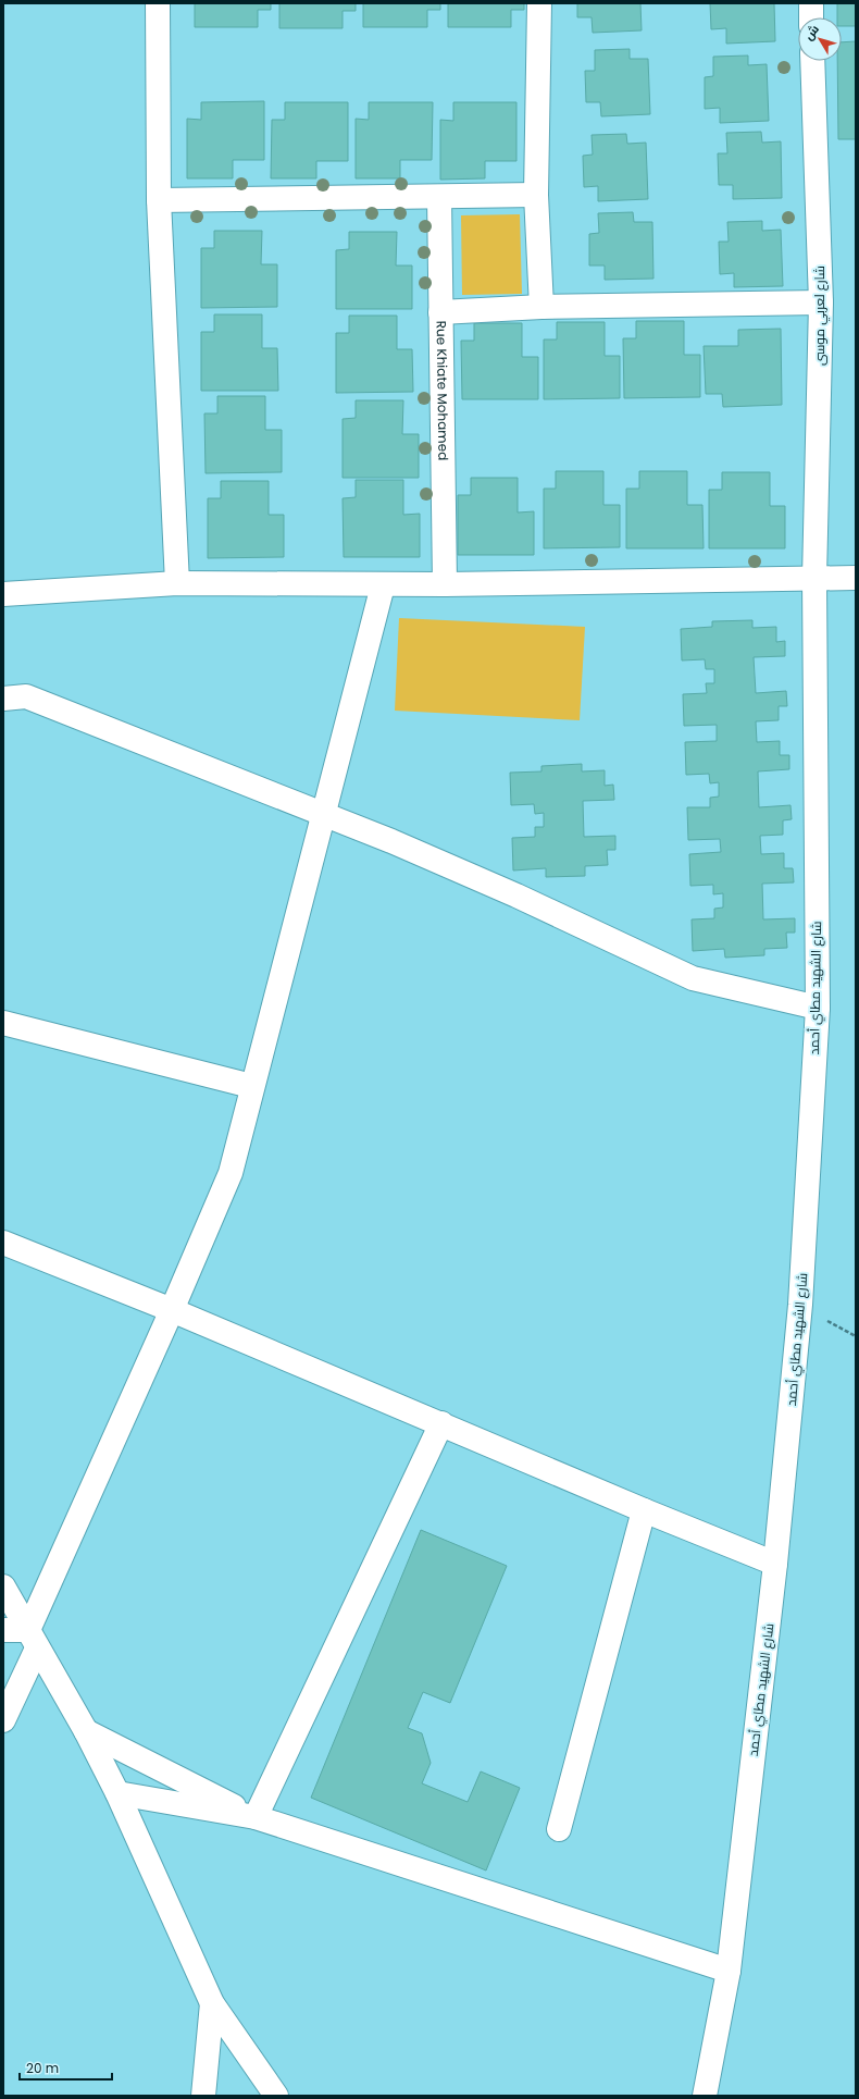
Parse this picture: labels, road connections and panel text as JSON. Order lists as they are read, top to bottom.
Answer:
{
  "streets": {
    "street": ["شارع لعربي موسى", "Rue Khiate Mohamed", "شارع الشهيد مطاي أحمد"]
  },
  "crossings": [
    ["شارع لعربي موسى", "شارع الشهيد مطاي أحمد"]
  ],
  "scale_bar": "20 m",
  "north": "top left"
}
